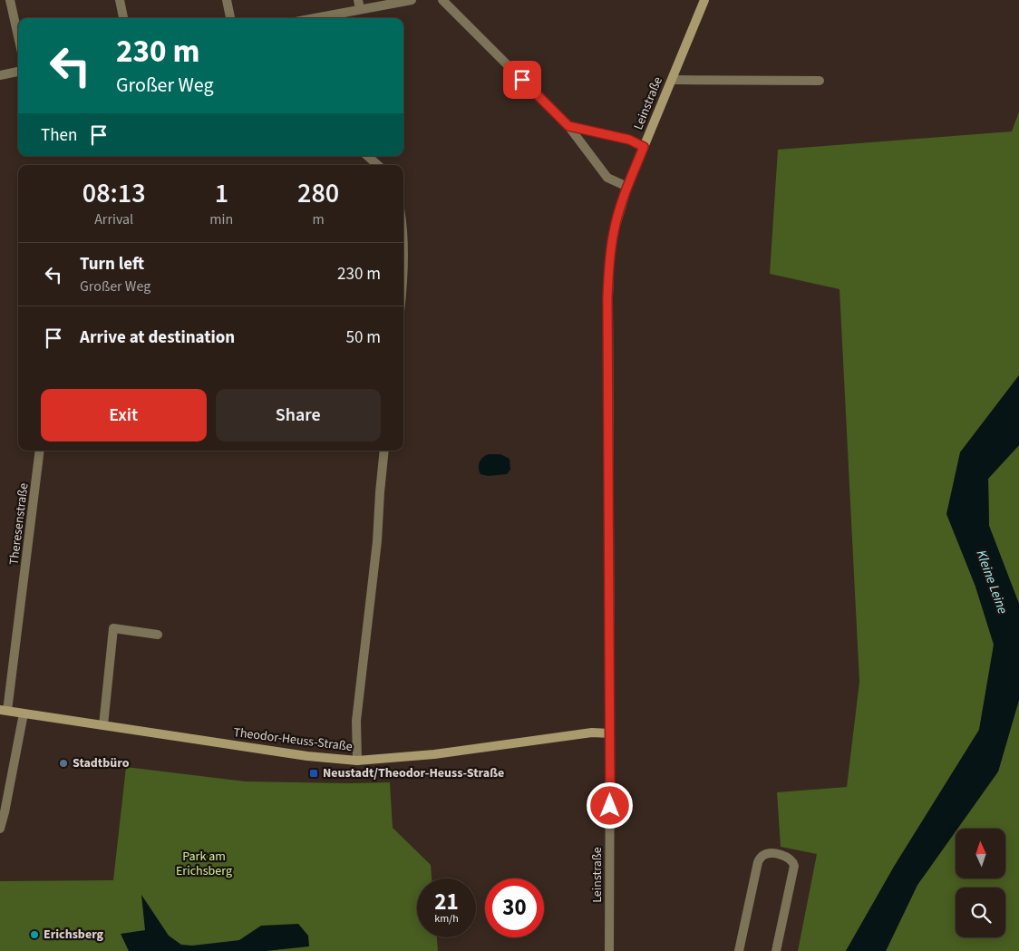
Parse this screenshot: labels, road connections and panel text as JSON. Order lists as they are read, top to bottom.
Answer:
{
  "streets": {
    "street": ["Leinstraße", "Theresenstraße", "Theodor-Heuss-Straße"]
  },
  "crossings": [
    ["Leinstraße", "Theodor-Heuss-Straße"],
    ["Theresenstraße", "Theodor-Heuss-Straße"]
  ],
  "water": ["Kleine Leine"],
  "parks": ["Park am Erichsberg"],
  "places": {
    "other": ["Stadtbüro", "Erichsberg"],
    "transit": ["Neustadt/Theodor-Heuss-Straße"]
  },
  "north": "top",
  "page": {
    "turn": ["230 m", "Großer Weg"],
    "then": "Then",
    "eta": [
      "08:13",
      "Arrival",
      "1",
      "min",
      "280",
      "m"
    ],
    "list": [
      {
        "name": "Turn left",
        "note": "Großer Weg",
        "value": "230 m"
      },
      {
        "name": "Arrive at destination",
        "value": "50 m"
      }
    ],
    "buttons": ["Exit", "Share"],
    "speed": "21 km/h",
    "limit": "30"
  }
}
